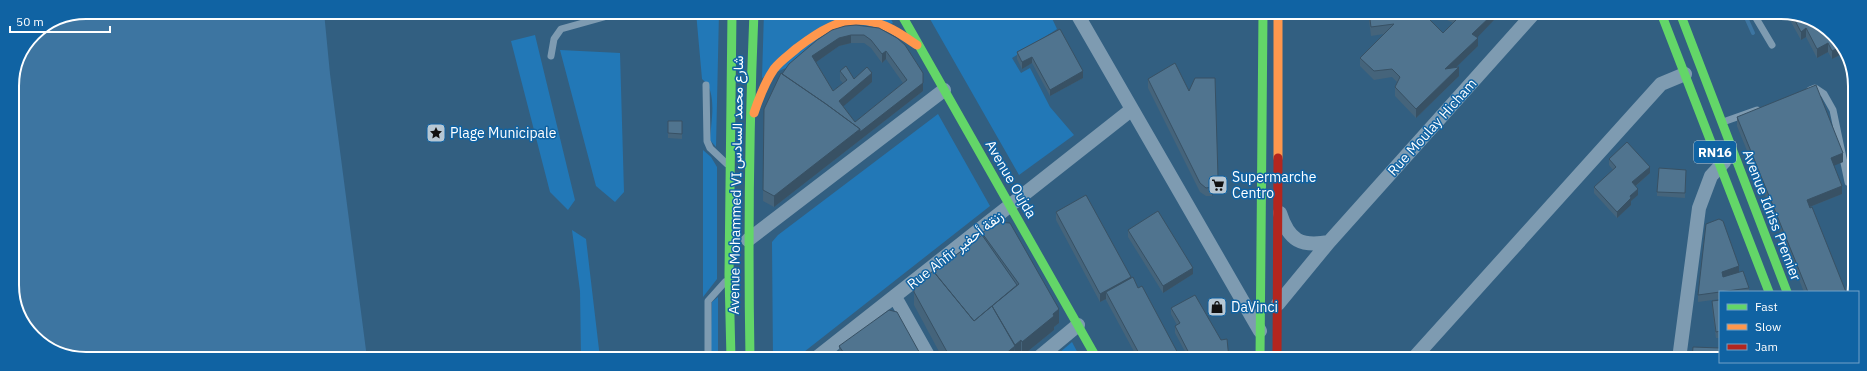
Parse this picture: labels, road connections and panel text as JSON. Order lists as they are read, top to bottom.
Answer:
{
  "streets": {
    "main road": [
      "RN16",
      "Avenue Oujda",
      "Avenue Mohammed VI شارع محمد السادس",
      "Avenue Idriss Premier"
    ],
    "street": ["Rue Moulay Hicham", "Rue Ahfir زنقة أحفير"]
  },
  "crossings": [
    ["Avenue Oujda", "Rue Ahfir زنقة أحفير"]
  ],
  "places": {
    "place": ["Plage Municipale"],
    "supermarket": ["Supermarche Centro"],
    "shop": ["DaVinci"]
  },
  "legend": ["Fast", "Slow", "Jam"],
  "scale_bar": "50 m"
}
